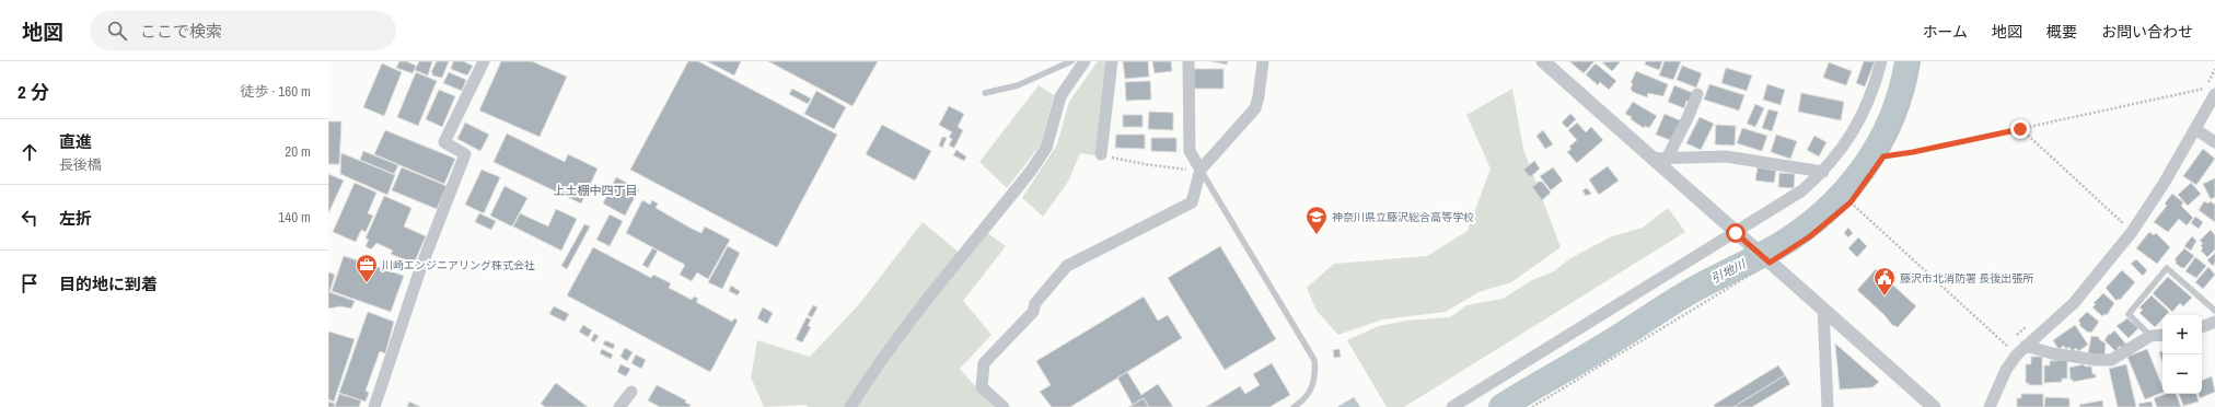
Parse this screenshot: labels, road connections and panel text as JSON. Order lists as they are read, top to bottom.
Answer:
{
  "districts": ["上土棚中四丁目"],
  "water": ["引地川"],
  "places": {
    "school or university": ["神奈川県立藤沢総合高等学校"],
    "office": ["川崎エンジニアリング株式会社"],
    "public building": ["藤沢市北消防署 長後出張所"]
  },
  "page": {
    "header": "地図",
    "search": "ここで検索",
    "nav": [
      "ホーム",
      "地図",
      "概要",
      "お問い合わせ"
    ],
    "heading": ["2 分", "徒歩 · 160 m"],
    "list": [
      ["直進", "長後橋", "20 m"],
      ["左折", "140 m"],
      "目的地に到着"
    ],
    "map_buttons": ["+", "−"]
  }
}
